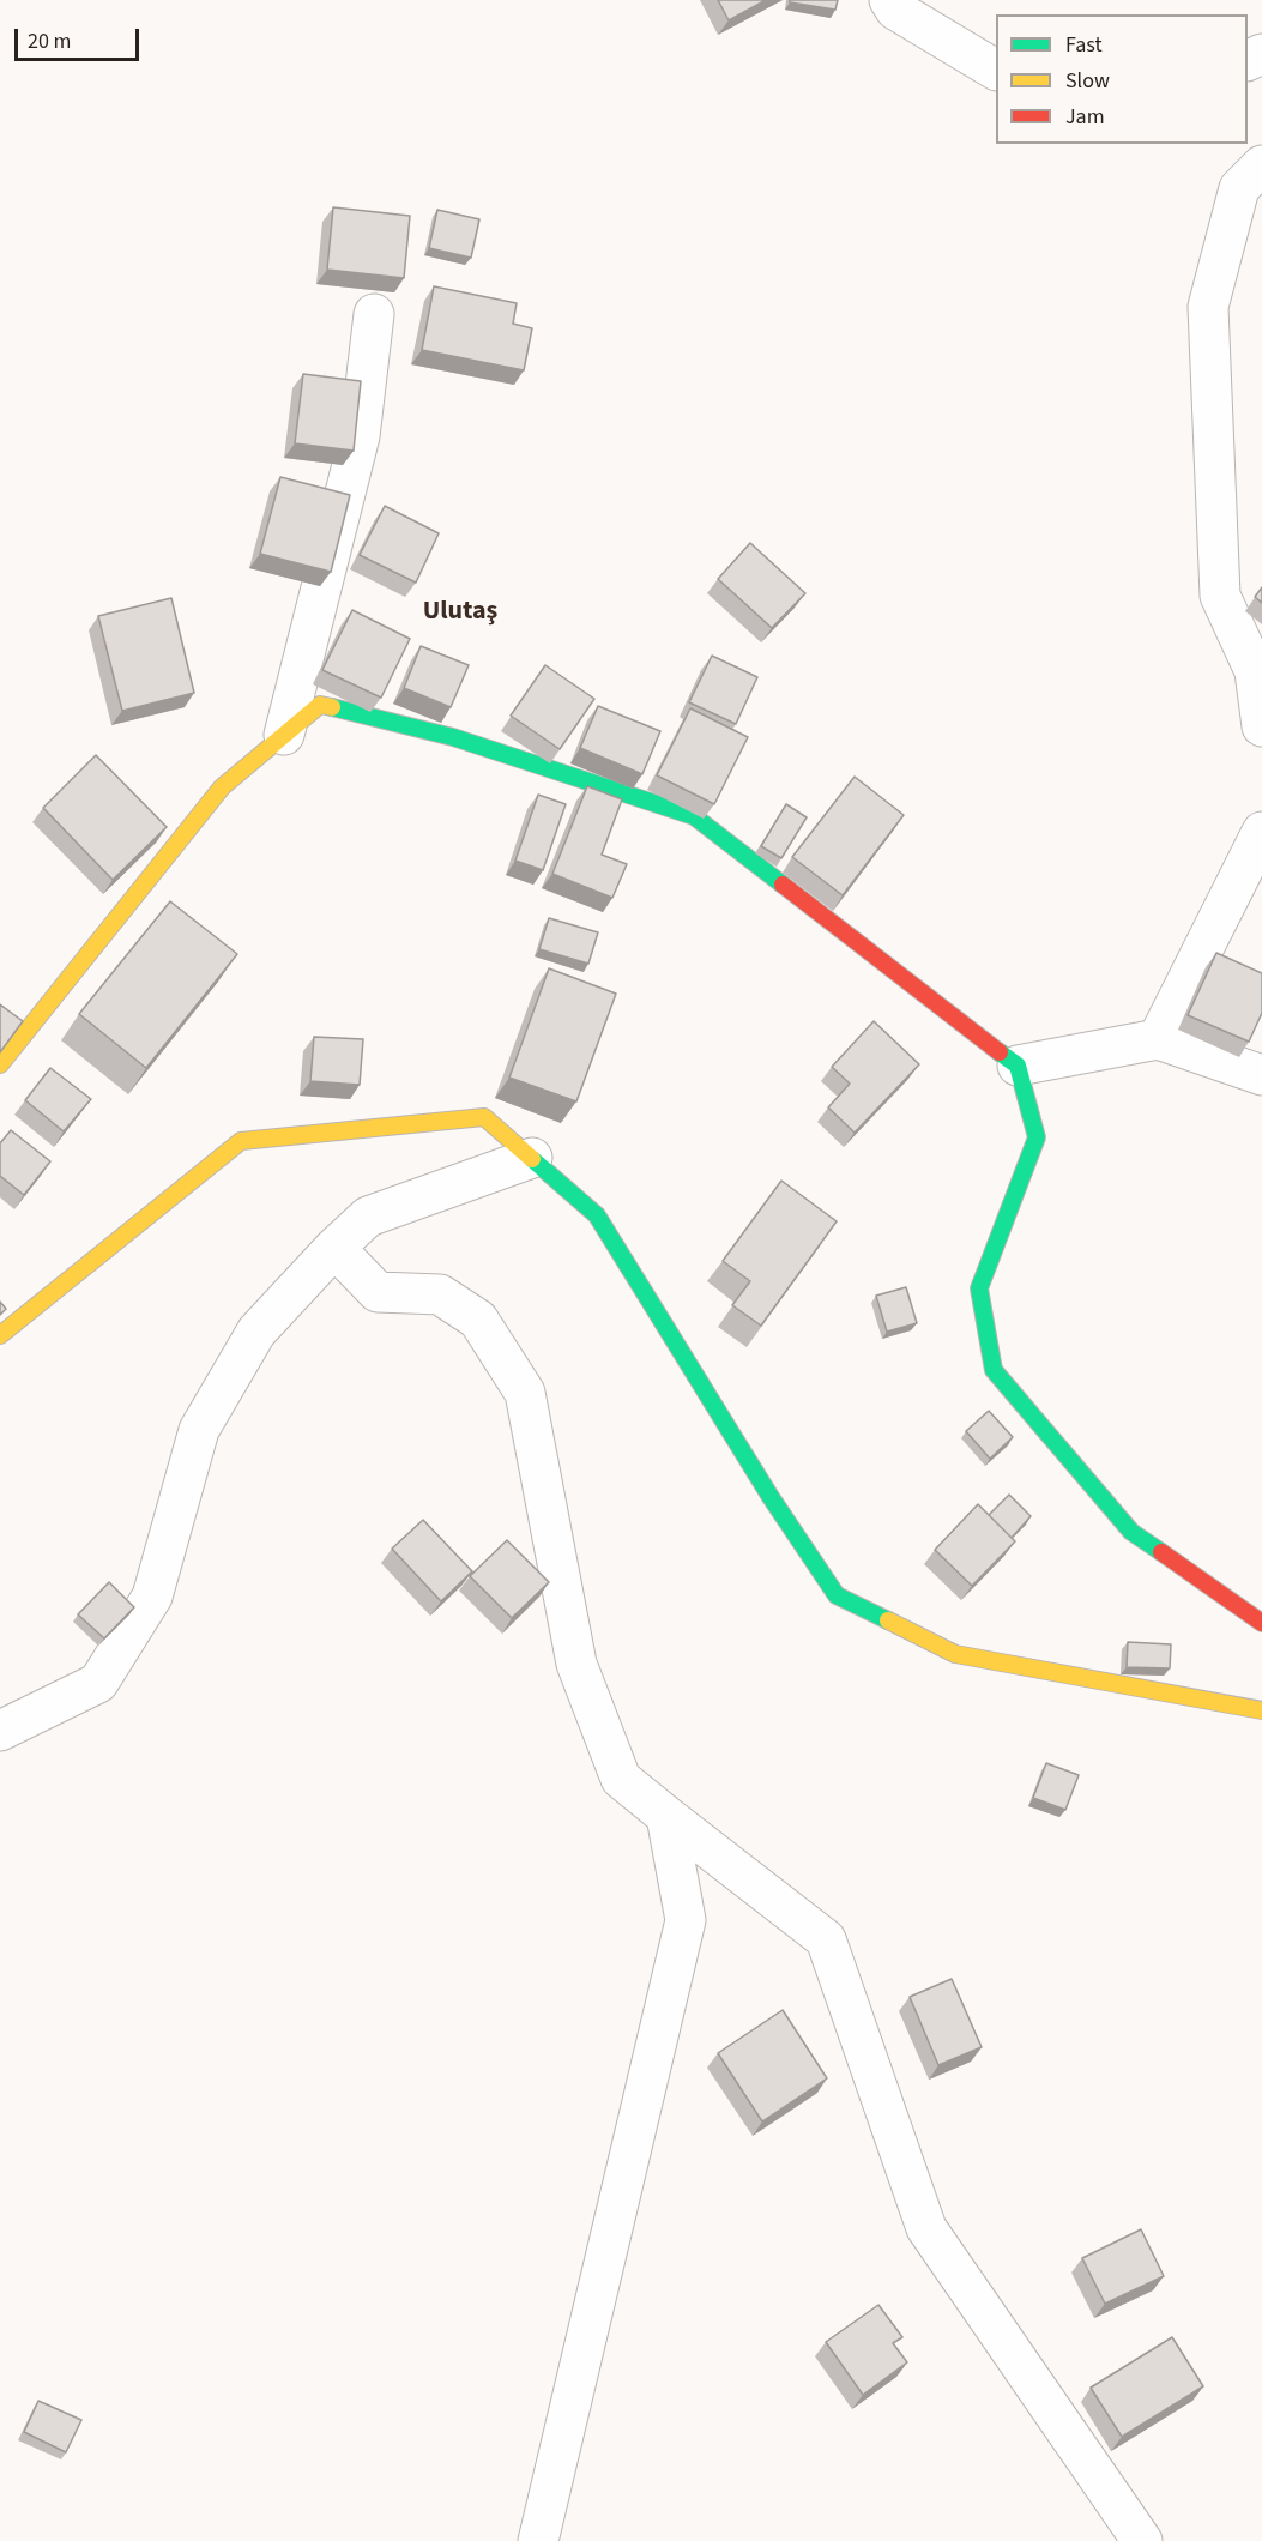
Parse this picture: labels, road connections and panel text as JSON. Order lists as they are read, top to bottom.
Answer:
{
  "districts": ["Ulutaş"],
  "legend": ["Fast", "Slow", "Jam"],
  "scale_bar": "20 m"
}
